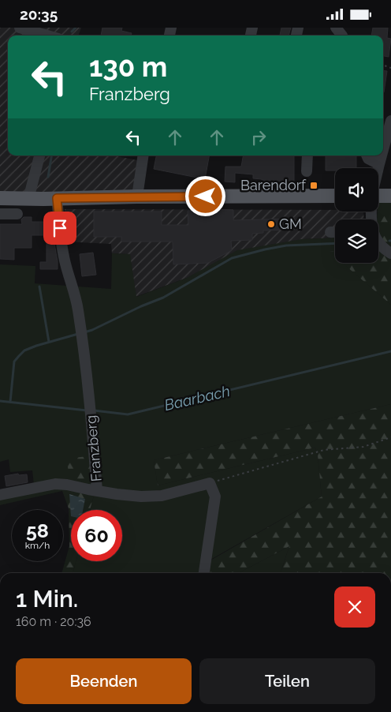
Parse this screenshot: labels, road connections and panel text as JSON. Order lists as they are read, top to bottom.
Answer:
{
  "streets": {
    "street": ["Franzberg"]
  },
  "water": ["Baarbach"],
  "places": {
    "transit": ["Barendorf"],
    "other": ["GM"]
  },
  "page": {
    "status": "20:35",
    "turn": ["130 m", "Franzberg"],
    "speed": "58 km/h",
    "limit": "60",
    "heading": ["1 Min.", "160 m · 20:36"],
    "buttons": ["Beenden", "Teilen"]
  }
}
